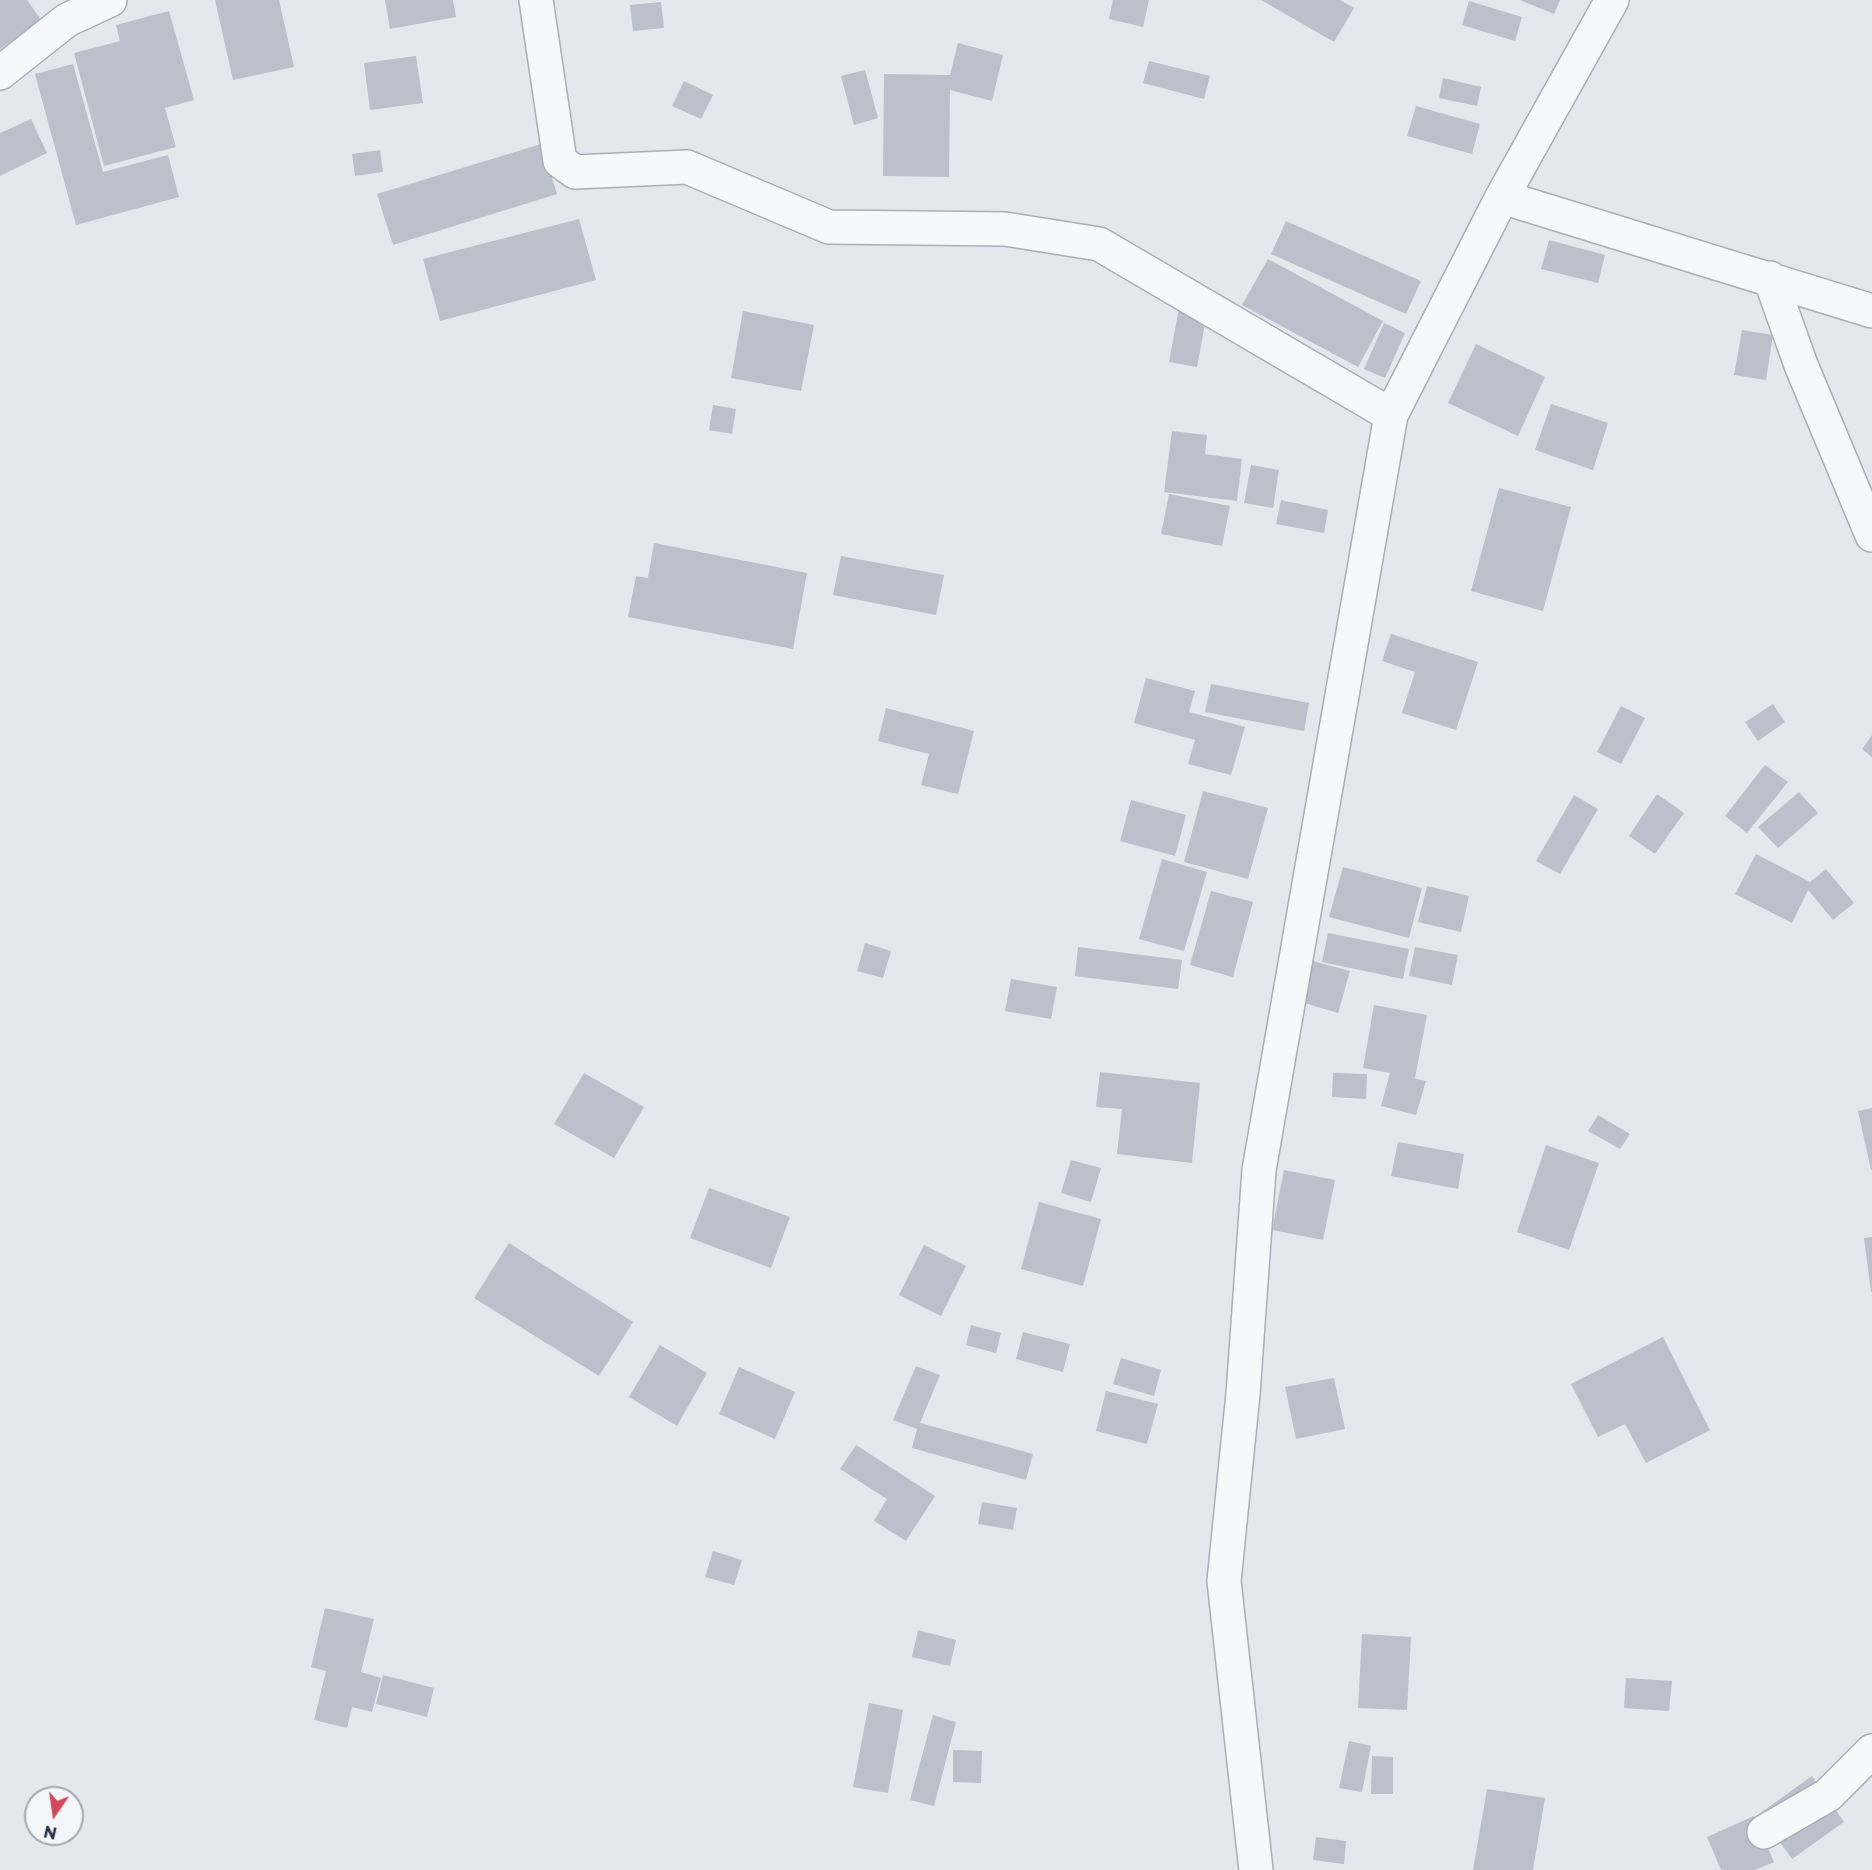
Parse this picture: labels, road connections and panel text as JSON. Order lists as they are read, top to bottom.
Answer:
{
  "north": "bottom"
}
